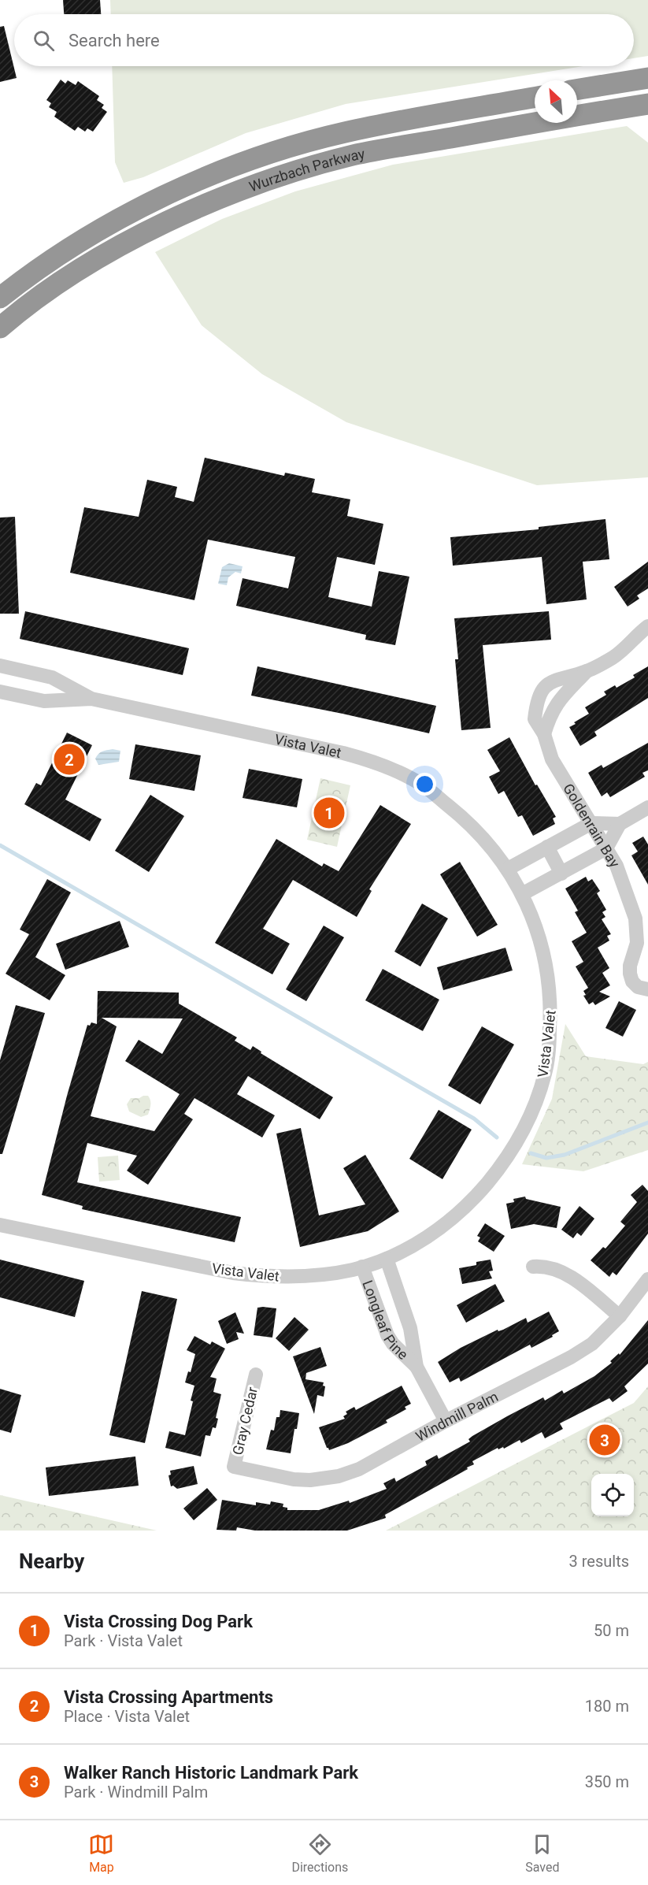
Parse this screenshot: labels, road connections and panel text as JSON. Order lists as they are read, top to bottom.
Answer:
{
  "streets": {
    "highway": ["Wurzbach Parkway"],
    "street": [
      "Vista Valet",
      "Goldenrain Bay",
      "Longleaf Pine",
      "Windmill Palm",
      "Gray Cedar"
    ]
  },
  "crossings": [
    ["Vista Valet", "Longleaf Pine"],
    ["Longleaf Pine", "Windmill Palm"],
    ["Windmill Palm", "Gray Cedar"]
  ],
  "north": "top left",
  "page": {
    "search": "Search here",
    "pins": ["2", "1", "3"],
    "heading": ["Nearby", "3 results"],
    "list": [
      {
        "mark": "1",
        "name": "Vista Crossing Dog Park",
        "note": "Park · Vista Valet",
        "value": "50 m"
      },
      {
        "mark": "2",
        "name": "Vista Crossing Apartments",
        "note": "Place · Vista Valet",
        "value": "180 m"
      },
      {
        "mark": "3",
        "name": "Walker Ranch Historic Landmark Park",
        "note": "Park · Windmill Palm",
        "value": "350 m"
      }
    ],
    "nav": ["Map", "Directions", "Saved"]
  }
}
